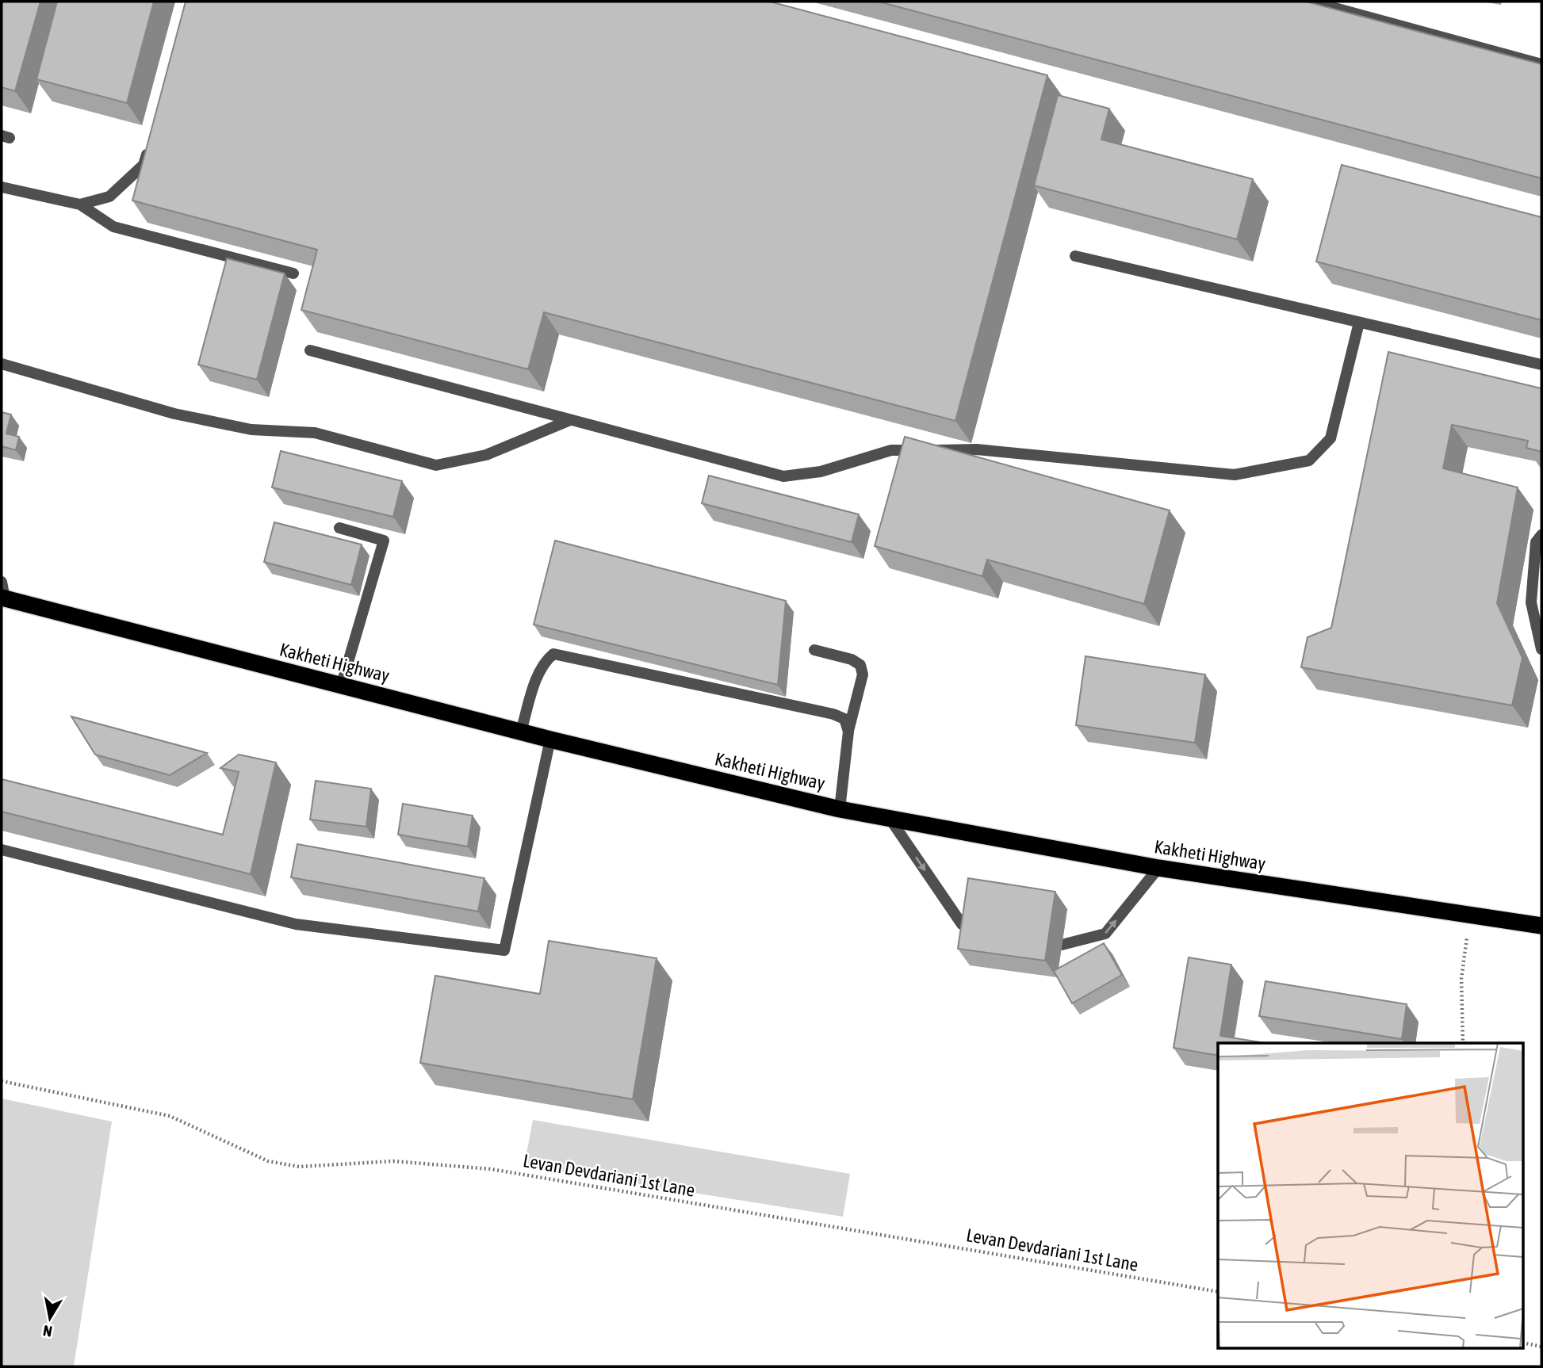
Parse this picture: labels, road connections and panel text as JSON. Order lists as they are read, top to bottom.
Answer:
{
  "streets": {
    "highway": ["Kakheti Highway"],
    "path": ["Levan Devdariani 1st Lane"]
  },
  "north": "bottom"
}
